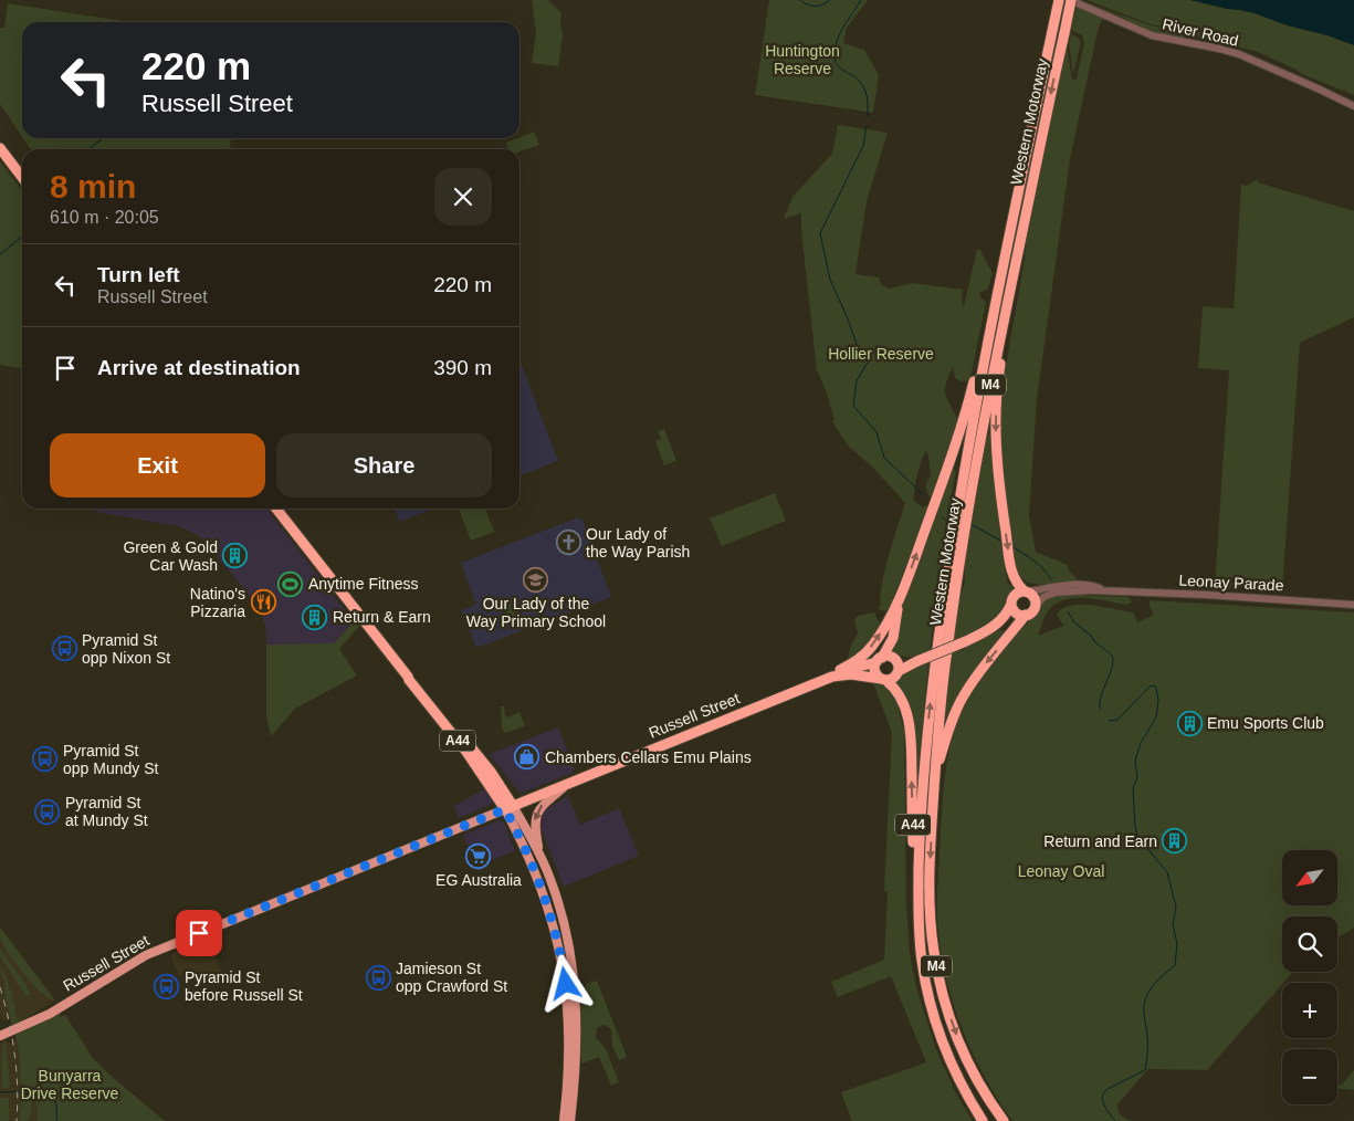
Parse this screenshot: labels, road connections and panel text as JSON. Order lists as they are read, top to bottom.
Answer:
{
  "streets": {
    "highway": [
      "Western Motorway",
      "M4",
      "Russell Street",
      "A44"
    ],
    "street": ["River Road", "Leonay Parade"]
  },
  "crossings": [
    ["River Road", "Western Motorway"],
    ["Western Motorway", "M4"],
    ["Western Motorway", "A44"],
    ["M4", "Leonay Parade"],
    ["M4", "Russell Street"],
    ["M4", "A44"],
    ["Russell Street", "A44"]
  ],
  "parks": [
    "Huntington Reserve",
    "Hollier Reserve",
    "Leonay Oval",
    "Bunyarra Drive Reserve"
  ],
  "places": {
    "church": ["Our Lady of the Way Parish"],
    "building": [
      "Green & Gold Car Wash",
      "Return & Earn",
      "Emu Sports Club",
      "Return and Earn"
    ],
    "school or university": ["Our Lady of the Way Primary School"],
    "sports": ["Anytime Fitness"],
    "restaurant": ["Natino's Pizzaria"],
    "bus stop": [
      "Pyramid St opp Nixon St",
      "Pyramid St opp Mundy St",
      "Pyramid St at Mundy St",
      "Jamieson St opp Crawford St",
      "Pyramid St before Russell St"
    ],
    "shop": ["Chambers Cellars Emu Plains"],
    "supermarket": ["EG Australia"]
  },
  "north": "bottom left",
  "page": {
    "turn": ["220 m", "Russell Street"],
    "heading": ["8 min", "610 m · 20:05"],
    "list": [
      {
        "name": "Turn left",
        "note": "Russell Street",
        "value": "220 m"
      },
      {
        "name": "Arrive at destination",
        "value": "390 m"
      }
    ],
    "buttons": ["Exit", "Share"],
    "map_buttons": ["+", "−"]
  }
}
